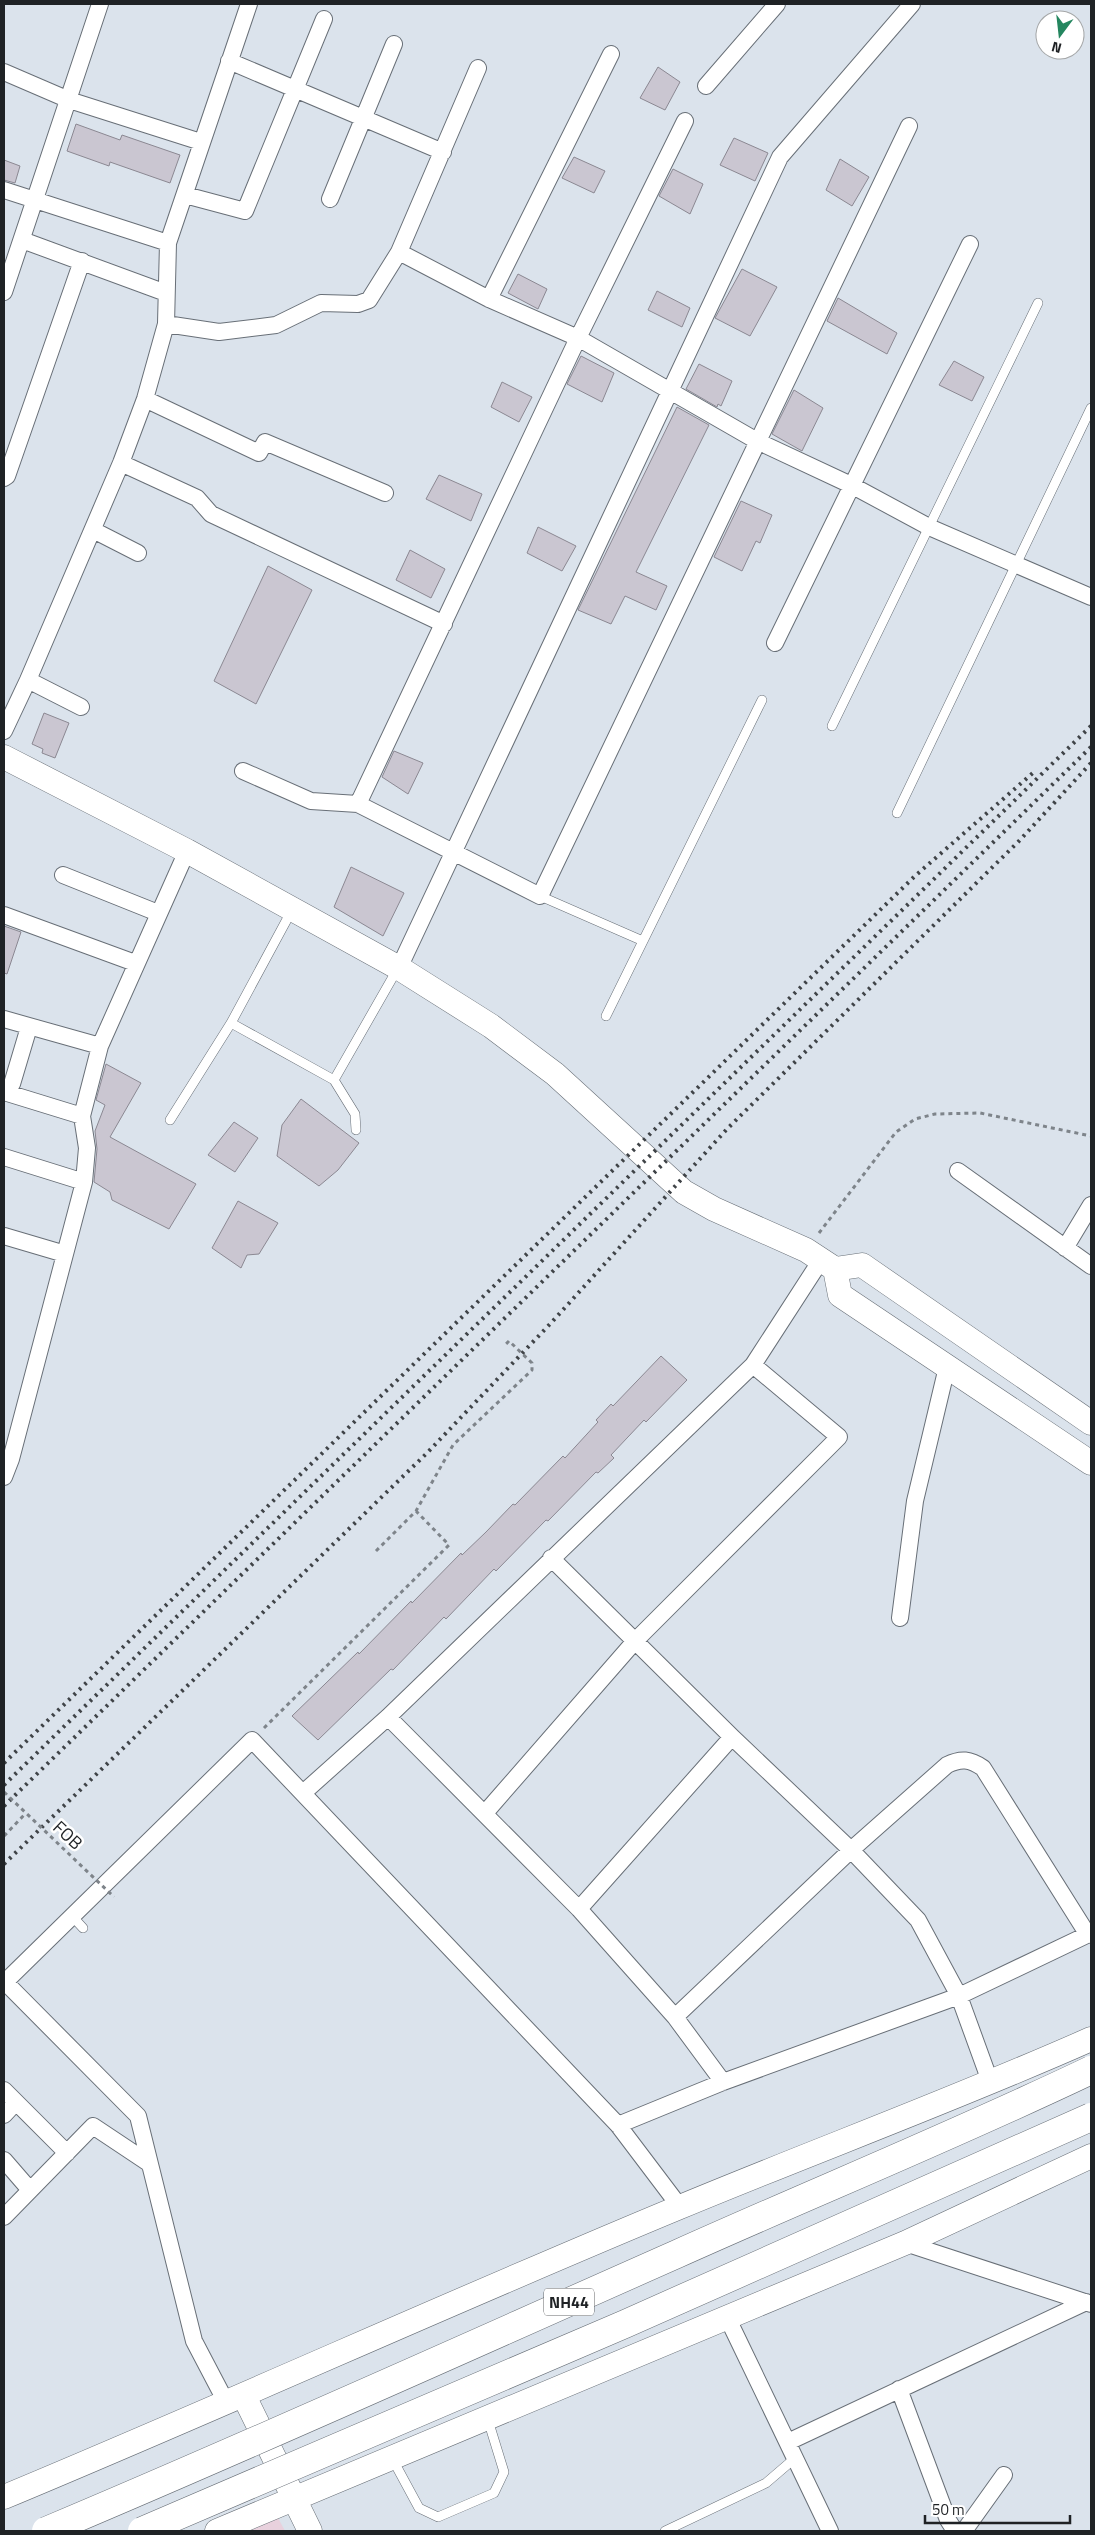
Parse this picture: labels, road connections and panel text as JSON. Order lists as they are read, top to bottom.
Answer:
{
  "streets": {
    "highway": ["NH44"],
    "path": ["FOB"]
  },
  "scale_bar": "50 m",
  "north": "bottom"
}
